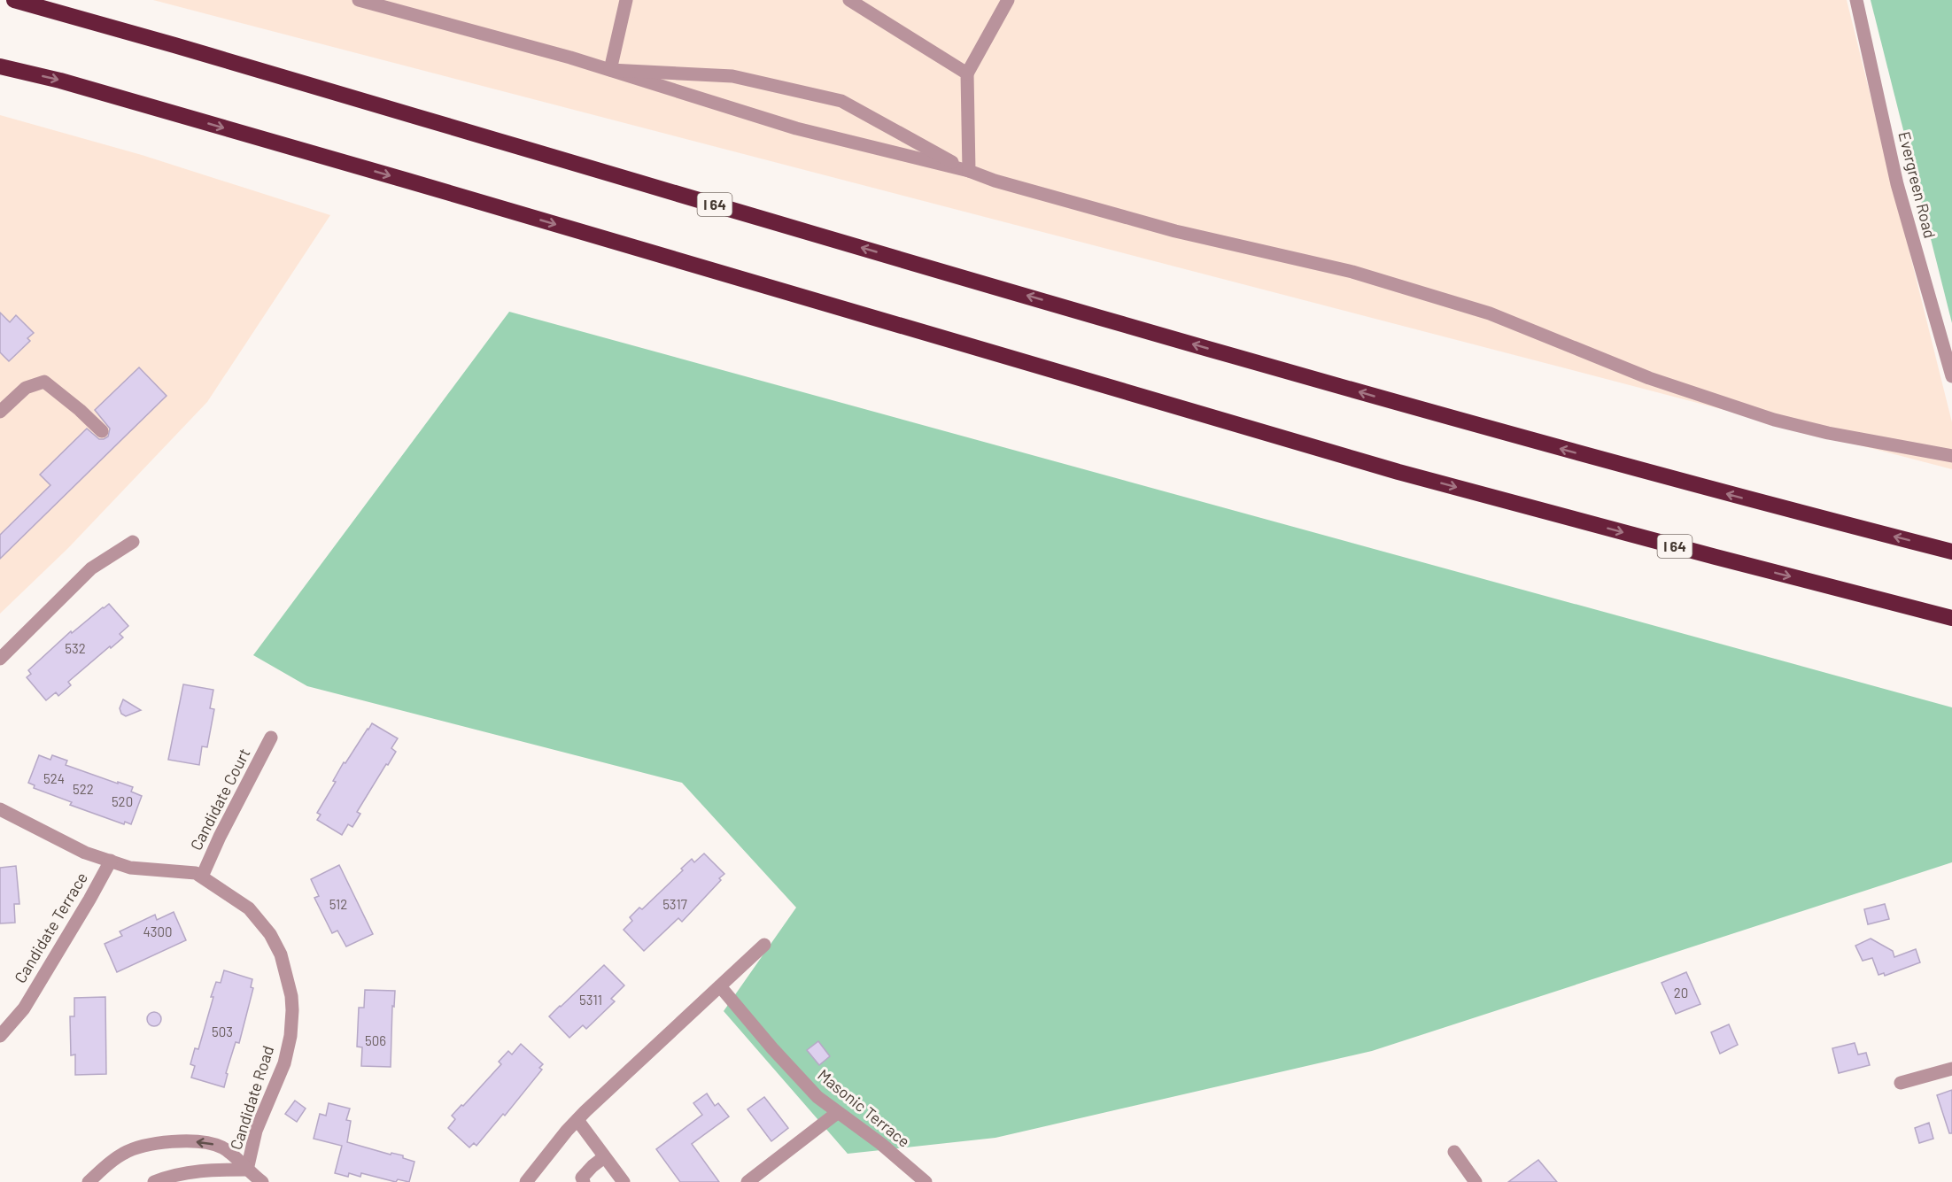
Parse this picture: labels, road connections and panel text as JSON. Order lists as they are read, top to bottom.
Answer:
{
  "streets": {
    "highway": ["I 64"],
    "street": [
      "Evergreen Road",
      "Candidate Court",
      "Candidate Terrace",
      "Candidate Road",
      "Masonic Terrace"
    ]
  },
  "crossings": [
    ["Candidate Court", "Candidate Road"],
    ["Candidate Terrace", "Candidate Road"]
  ],
  "house_numbers": [
    "532",
    "524",
    "522",
    "520",
    "512",
    "5317",
    "4300",
    "20",
    "5311",
    "503",
    "506"
  ]
}
